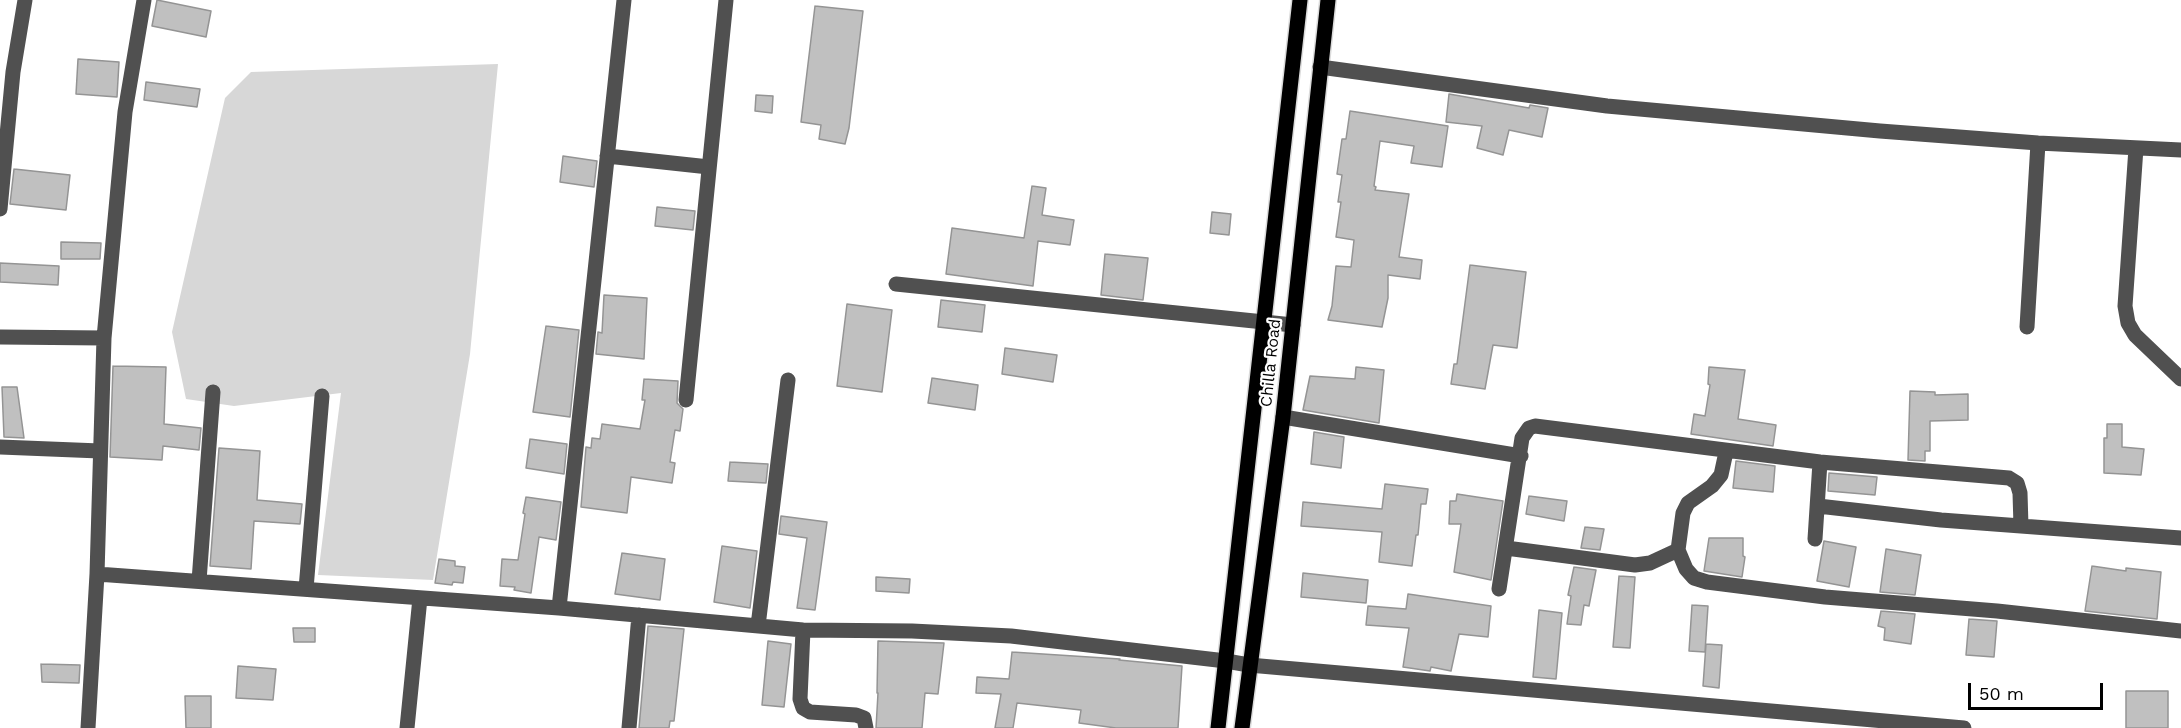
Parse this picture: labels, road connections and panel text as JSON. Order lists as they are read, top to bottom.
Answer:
{
  "streets": {
    "main road": ["Chilla Road"]
  },
  "scale_bar": "50 m"
}
